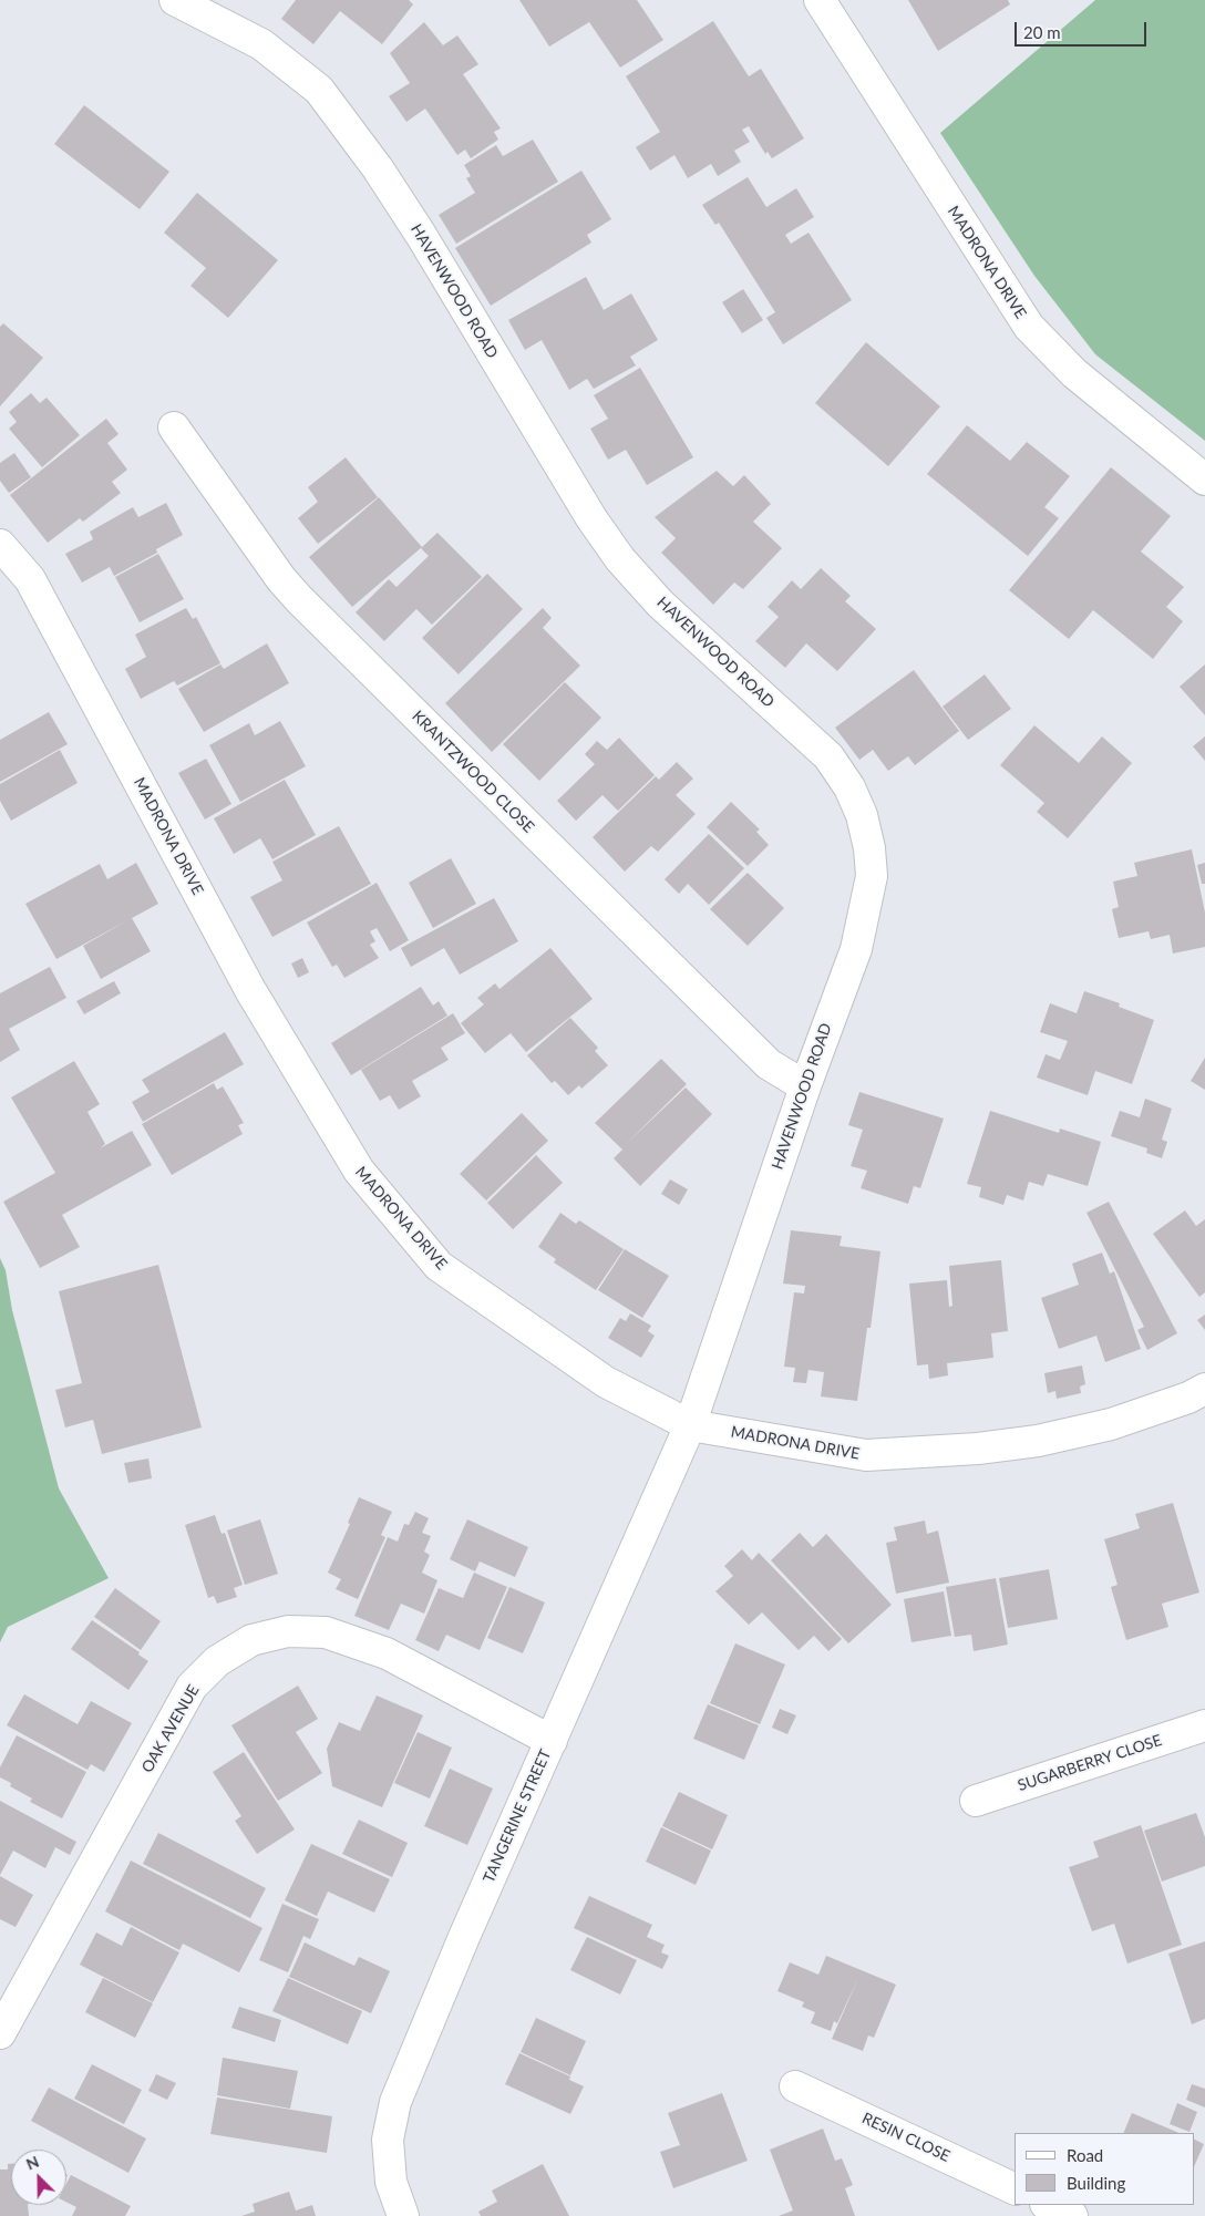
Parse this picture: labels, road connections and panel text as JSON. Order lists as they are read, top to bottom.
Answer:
{
  "streets": {
    "street": [
      "MADRONA DRIVE",
      "HAVENWOOD ROAD",
      "KRANTZWOOD CLOSE",
      "OAK AVENUE",
      "SUGARBERRY CLOSE",
      "TANGERINE STREET",
      "RESIN CLOSE"
    ]
  },
  "crossings": [
    ["MADRONA DRIVE", "HAVENWOOD ROAD"],
    ["MADRONA DRIVE", "TANGERINE STREET"],
    ["HAVENWOOD ROAD", "KRANTZWOOD CLOSE"],
    ["HAVENWOOD ROAD", "TANGERINE STREET"],
    ["OAK AVENUE", "TANGERINE STREET"]
  ],
  "legend": ["Road", "Building"],
  "scale_bar": "20 m",
  "north": "top left"
}
